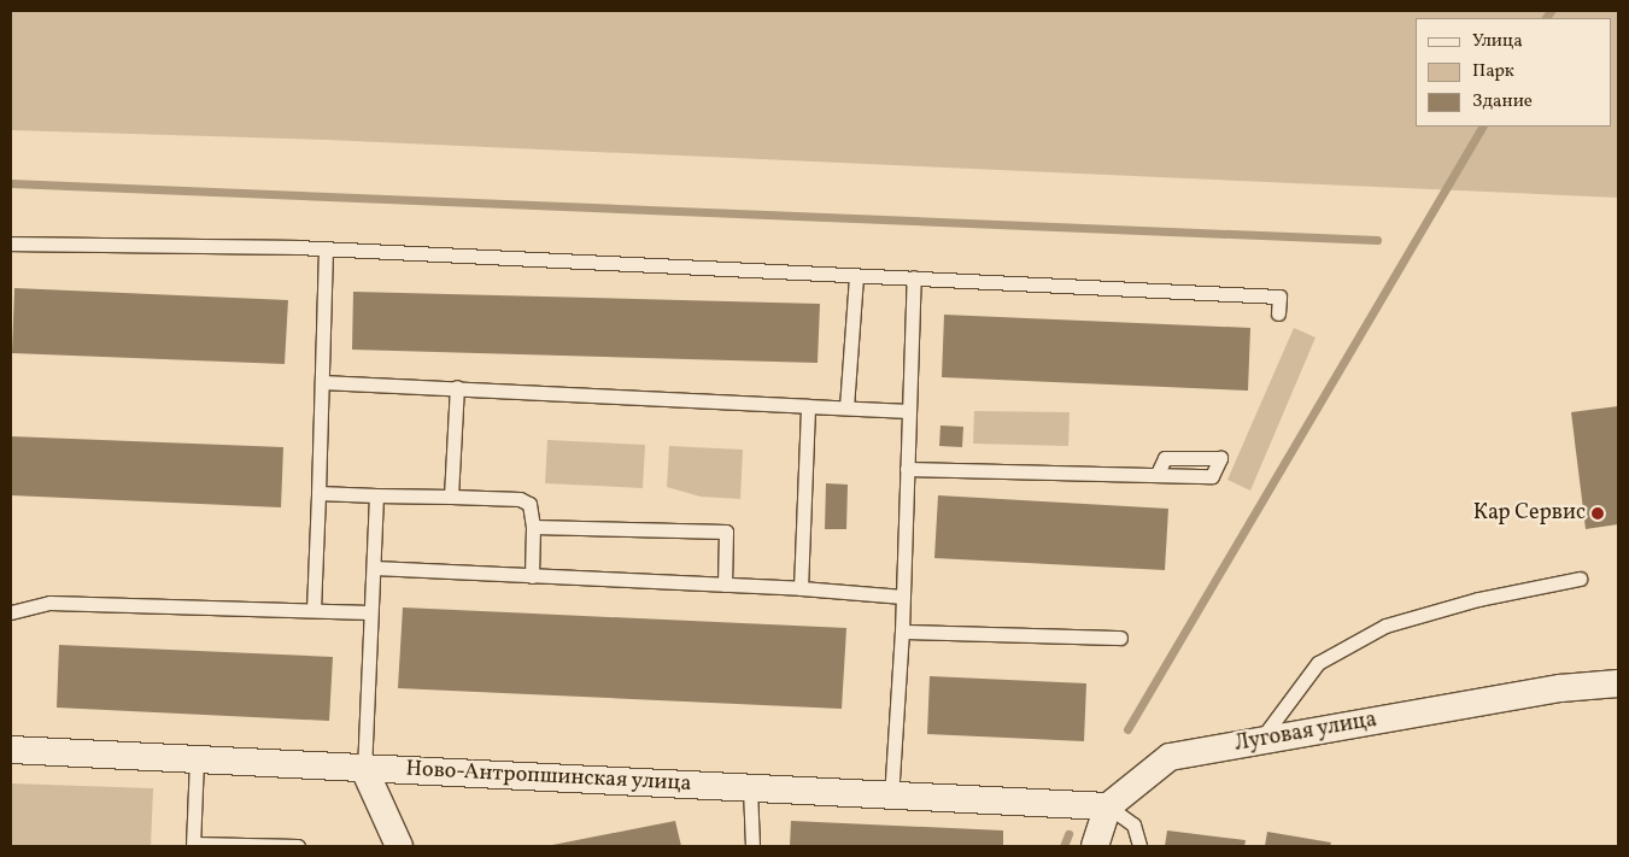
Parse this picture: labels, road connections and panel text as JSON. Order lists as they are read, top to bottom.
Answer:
{
  "streets": {
    "street": ["Луговая улица", "Ново-Антропшинская улица"]
  },
  "crossings": [
    ["Луговая улица", "Ново-Антропшинская улица"]
  ],
  "places": ["Кар Сервис"],
  "legend": ["Улица", "Парк", "Здание"]
}
